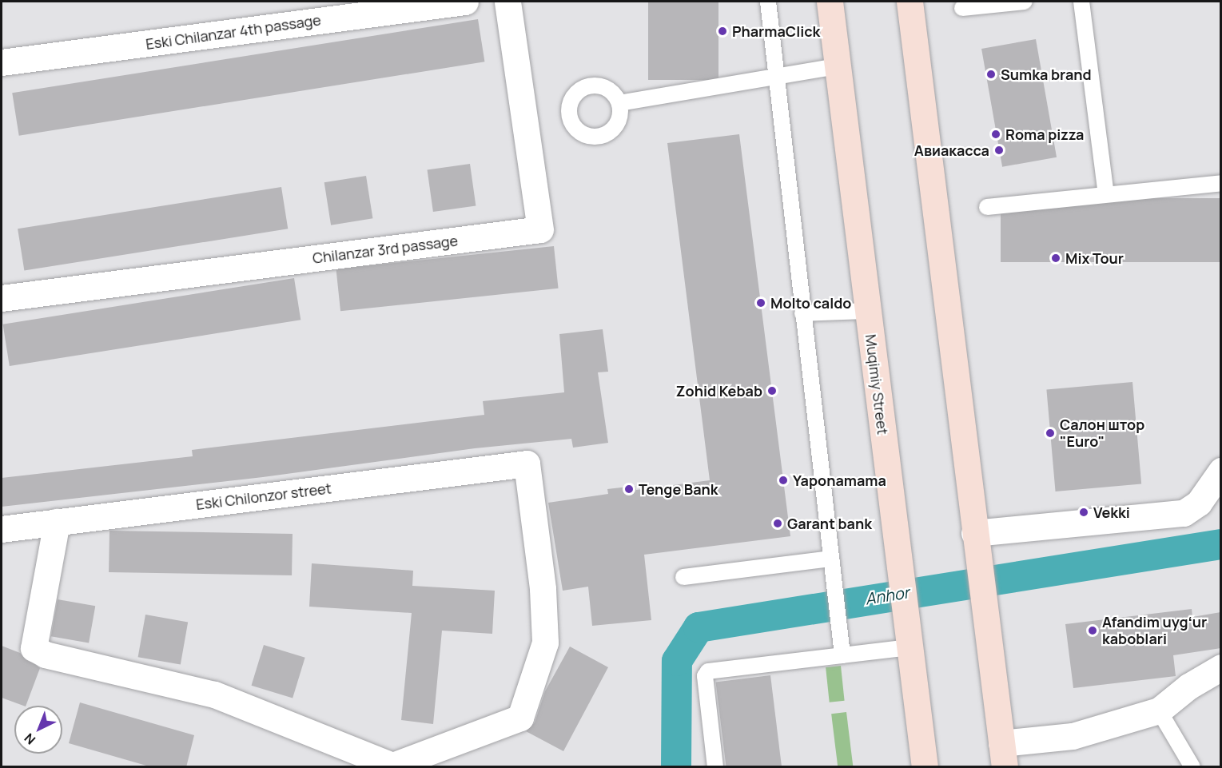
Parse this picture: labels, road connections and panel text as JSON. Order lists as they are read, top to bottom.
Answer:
{
  "streets": {
    "main road": ["Muqimiy Street"],
    "street": ["Eski Chilanzar 4th passage", "Chilanzar 3rd passage", "Eski Chilonzor street"]
  },
  "water": ["Anhor"],
  "places": [
    "PharmaClick",
    "Sumka brand",
    "Roma pizza",
    "Авиакасса",
    "Mix Tour",
    "Molto caldo",
    "Zohid Kebab",
    "Салон штор \"Euro\"",
    "Yaponamama",
    "Tenge Bank",
    "Vekki",
    "Garant bank",
    "Afandim uygʻur kaboblari"
  ],
  "north": "bottom left"
}
